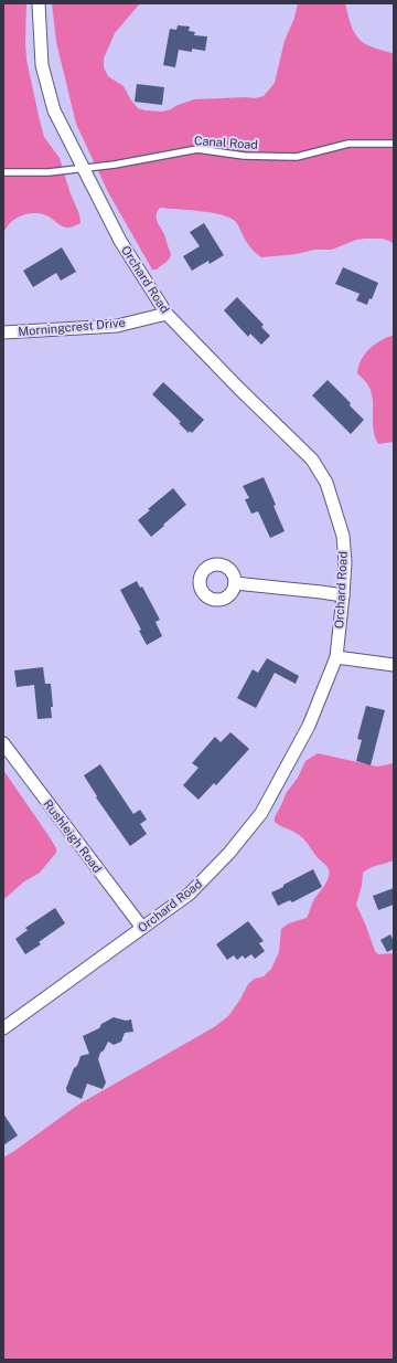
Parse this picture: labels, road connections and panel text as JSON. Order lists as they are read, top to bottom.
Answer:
{
  "streets": {
    "street": ["Orchard Road", "Morningcrest Drive", "Rushleigh Road"],
    "lane": ["Canal Road"]
  },
  "crossings": [
    ["Canal Road", "Orchard Road"],
    ["Orchard Road", "Morningcrest Drive"],
    ["Orchard Road", "Rushleigh Road"]
  ]
}
